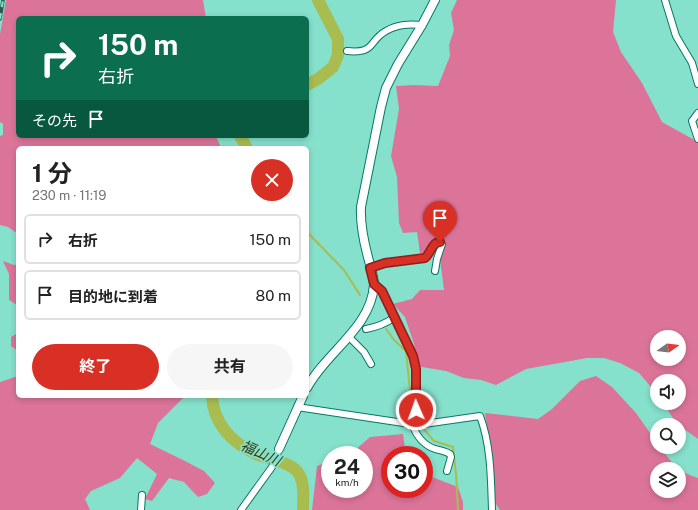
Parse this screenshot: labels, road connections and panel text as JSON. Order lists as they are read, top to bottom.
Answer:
{
  "water": ["福山川"],
  "north": "right",
  "page": {
    "turn": ["150 m", "右折"],
    "then": "その先",
    "heading": ["1 分", "230 m · 11:19"],
    "list": [
      {
        "name": "右折",
        "value": "150 m"
      },
      {
        "name": "目的地に到着",
        "value": "80 m"
      }
    ],
    "buttons": ["終了", "共有"],
    "speed": "24 km/h",
    "limit": "30"
  }
}
